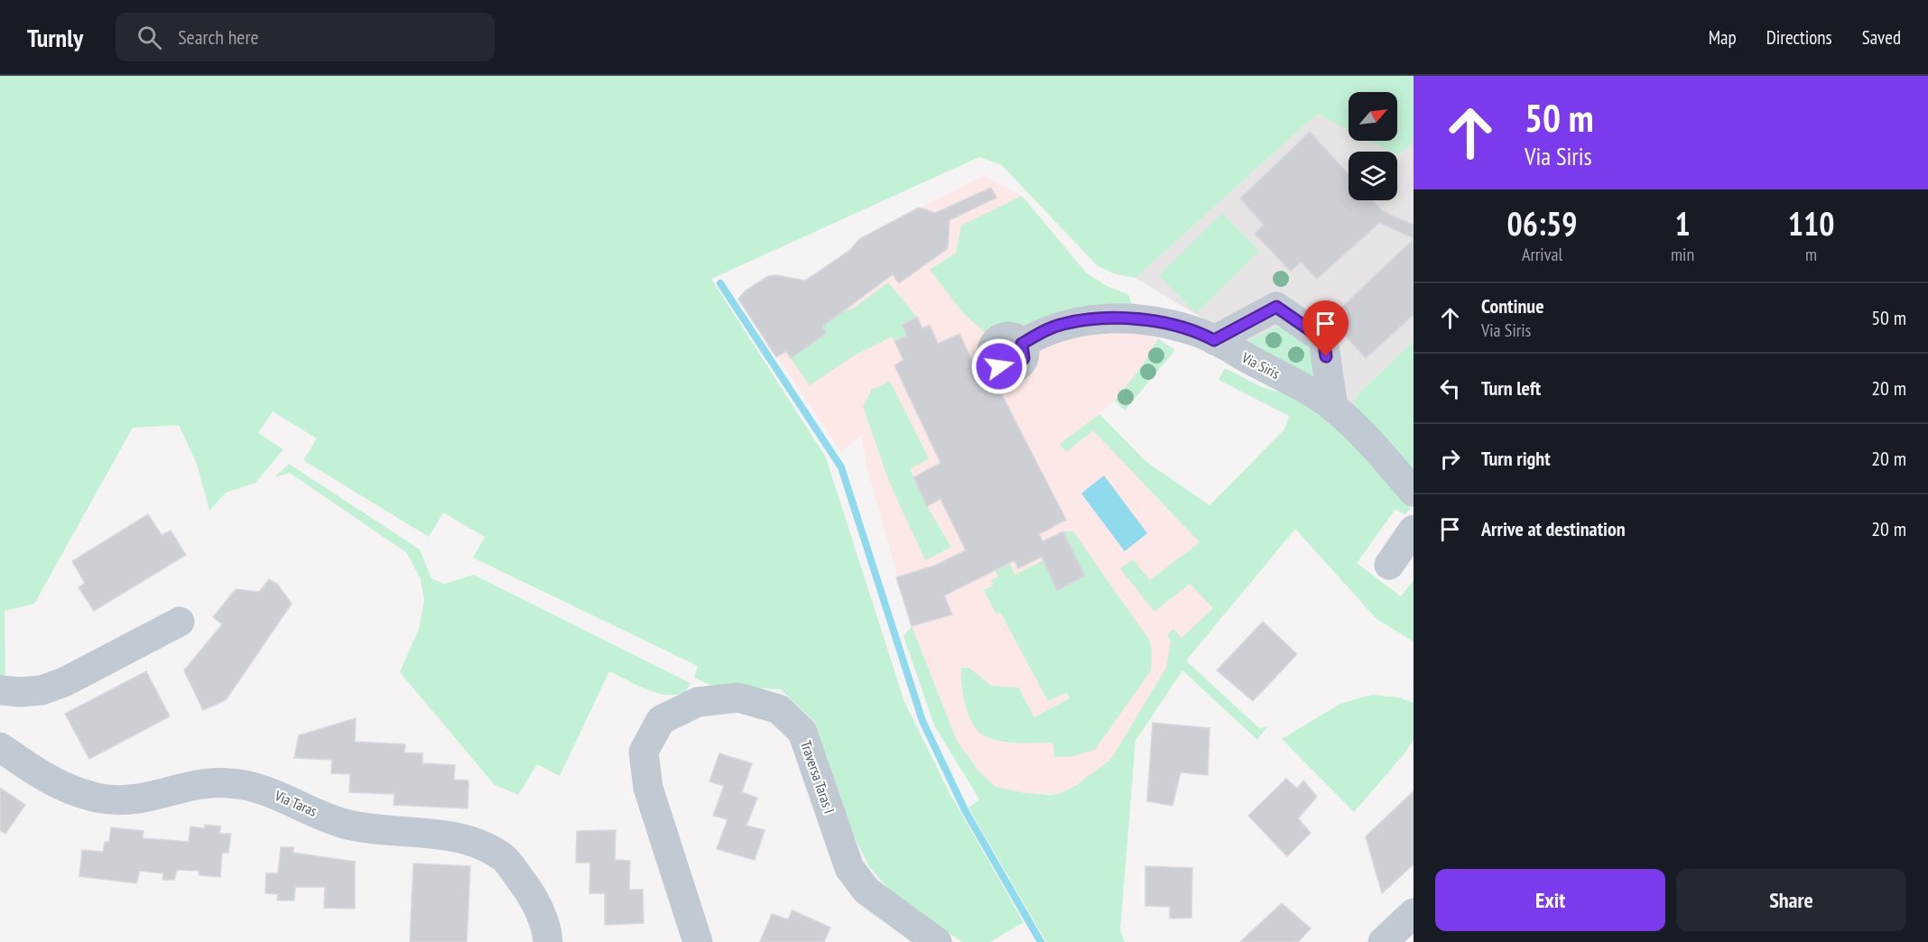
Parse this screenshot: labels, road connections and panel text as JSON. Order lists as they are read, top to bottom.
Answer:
{
  "streets": {
    "street": ["Via Siris", "Traversa Taras I", "Via Taras"]
  },
  "north": "top right",
  "page": {
    "header": "Turnly",
    "search": "Search here",
    "nav": ["Map", "Directions", "Saved"],
    "turn": ["50 m", "Via Siris"],
    "eta": [
      "06:59",
      "Arrival",
      "1",
      "min",
      "110",
      "m"
    ],
    "list": [
      {
        "name": "Continue",
        "note": "Via Siris",
        "value": "50 m"
      },
      {
        "name": "Turn left",
        "value": "20 m"
      },
      {
        "name": "Turn right",
        "value": "20 m"
      },
      {
        "name": "Arrive at destination",
        "value": "20 m"
      }
    ],
    "buttons": ["Exit", "Share"]
  }
}
